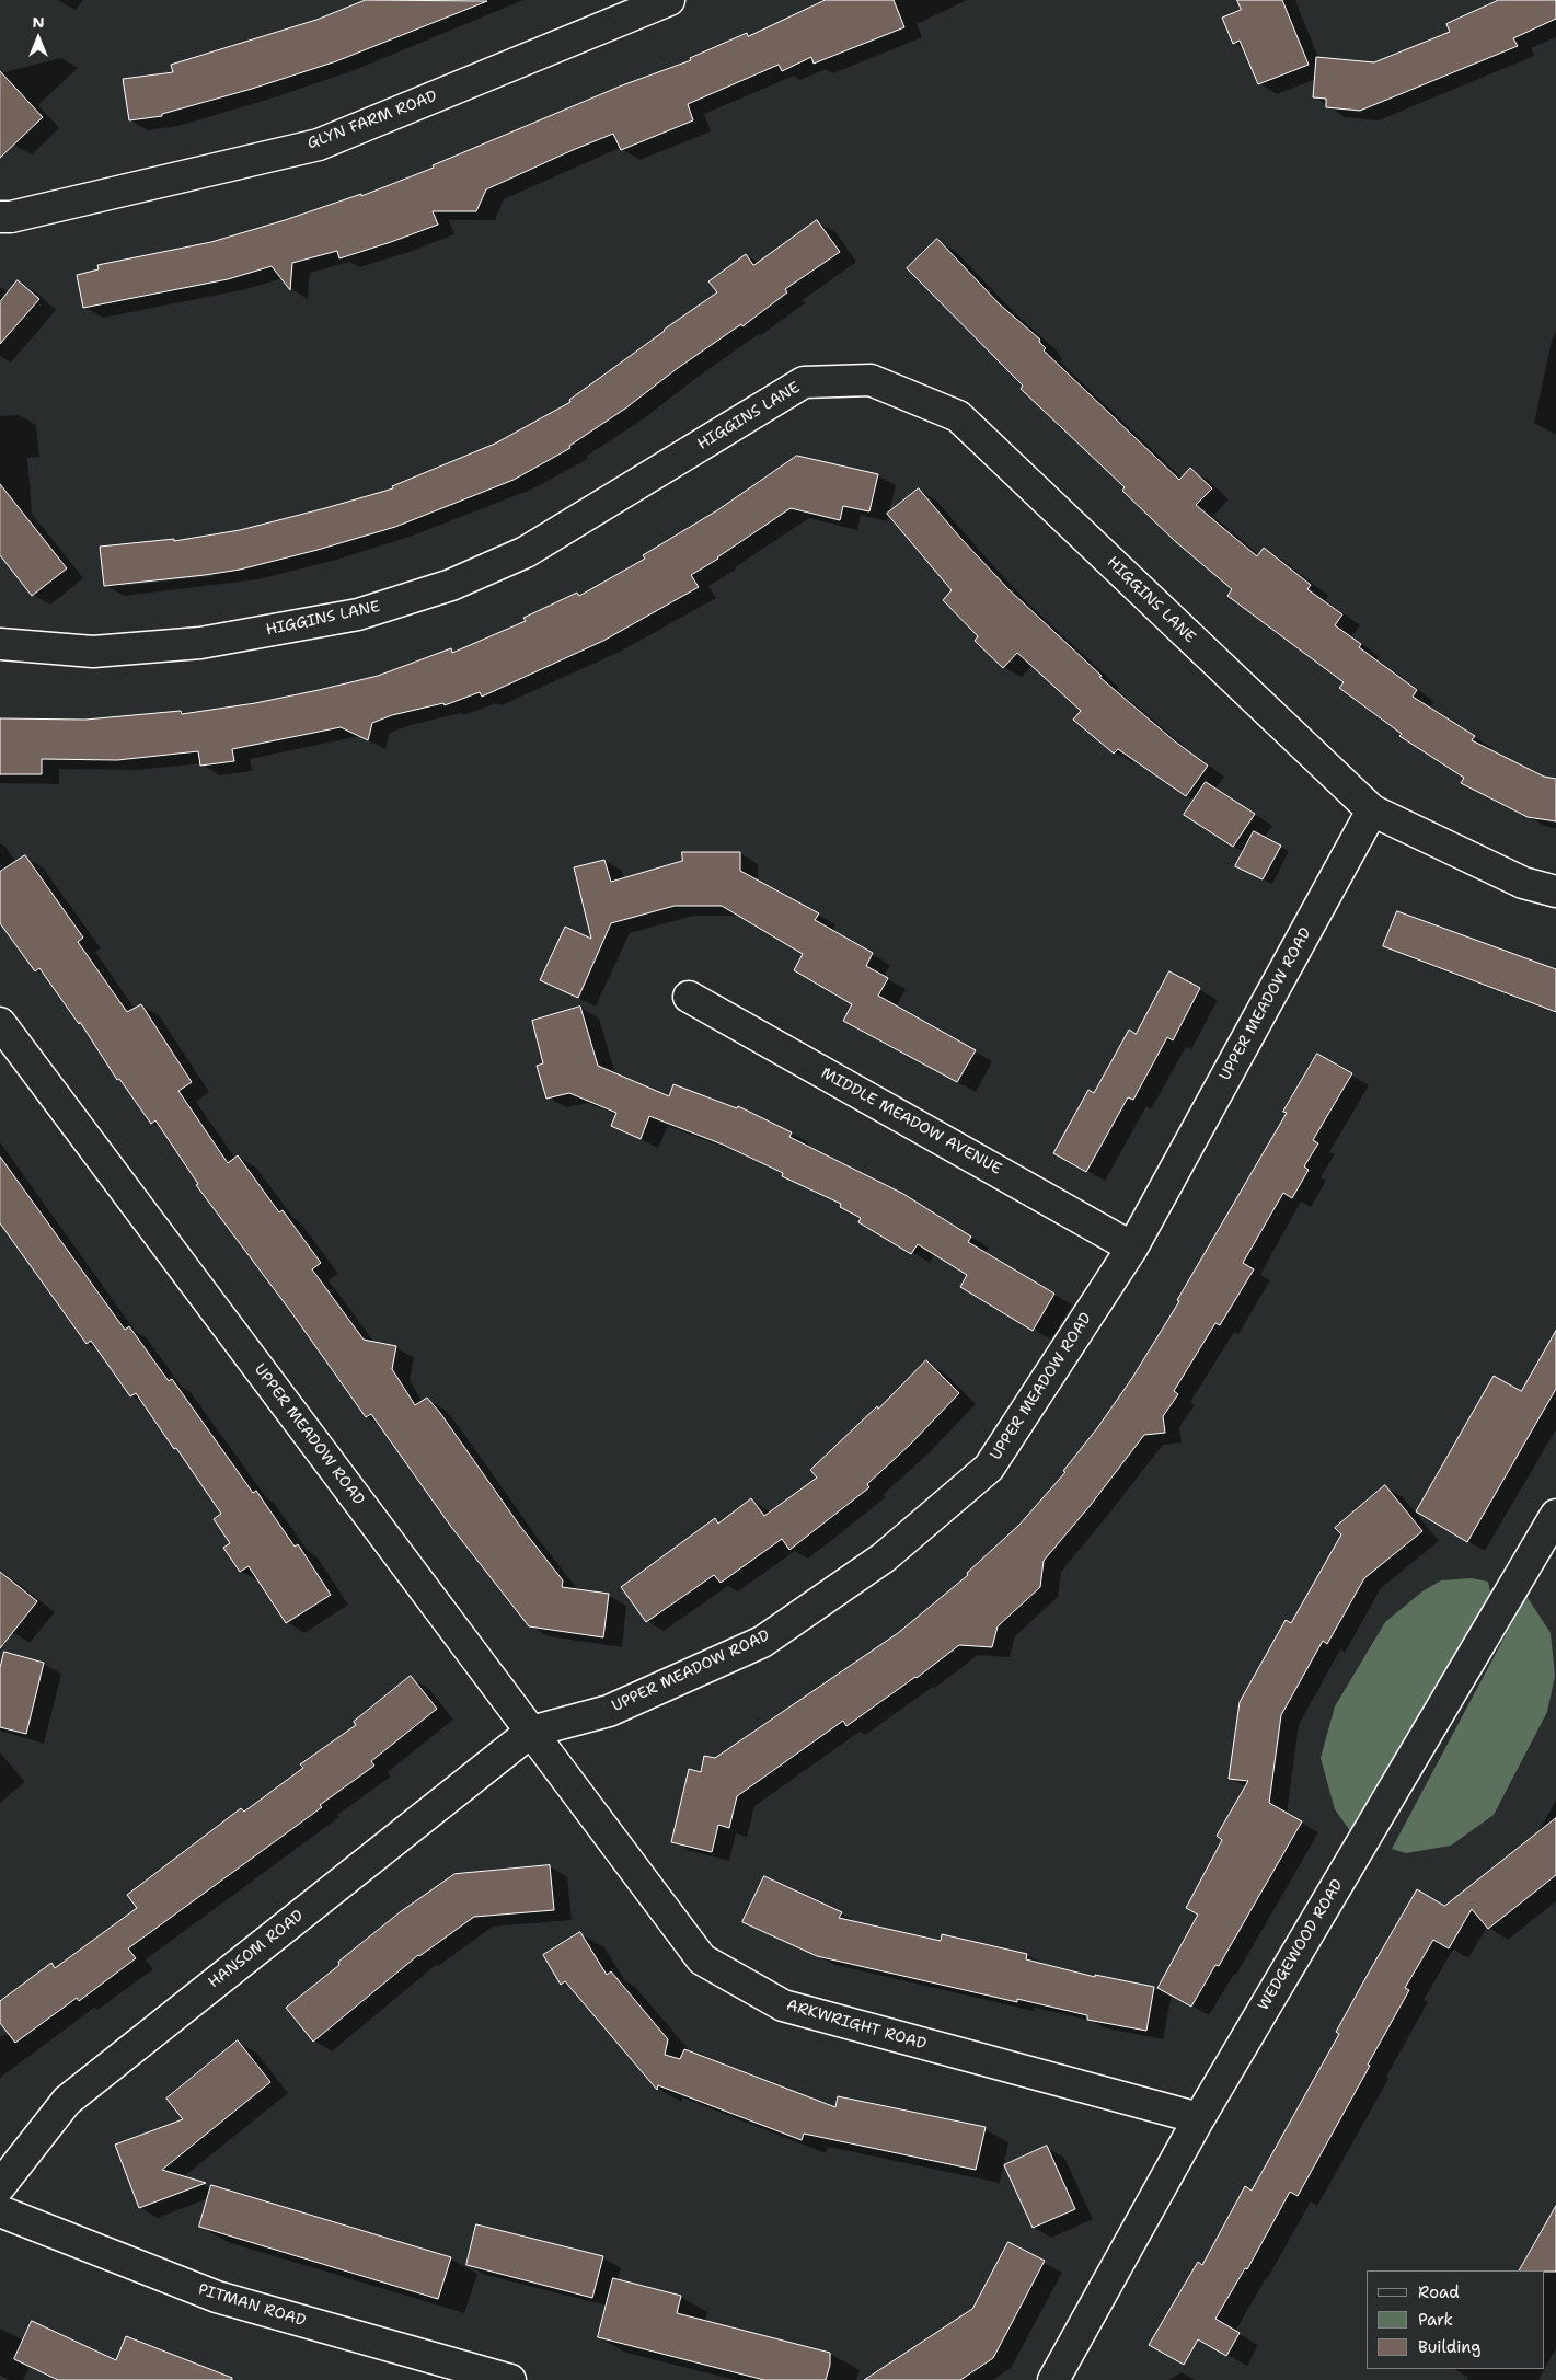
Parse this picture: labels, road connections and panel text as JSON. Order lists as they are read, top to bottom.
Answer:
{
  "streets": {
    "street": [
      "GLYN FARM ROAD",
      "HIGGINS LANE",
      "UPPER MEADOW ROAD",
      "MIDDLE MEADOW AVENUE",
      "WEDGEWOOD ROAD",
      "HANSOM ROAD",
      "ARKWRIGHT ROAD",
      "PITMAN ROAD"
    ]
  },
  "crossings": [
    ["HIGGINS LANE", "UPPER MEADOW ROAD"],
    ["UPPER MEADOW ROAD", "MIDDLE MEADOW AVENUE"],
    ["UPPER MEADOW ROAD", "HANSOM ROAD"],
    ["UPPER MEADOW ROAD", "ARKWRIGHT ROAD"],
    ["WEDGEWOOD ROAD", "ARKWRIGHT ROAD"],
    ["HANSOM ROAD", "ARKWRIGHT ROAD"]
  ],
  "legend": ["Road", "Park", "Building"],
  "north": "top"
}
